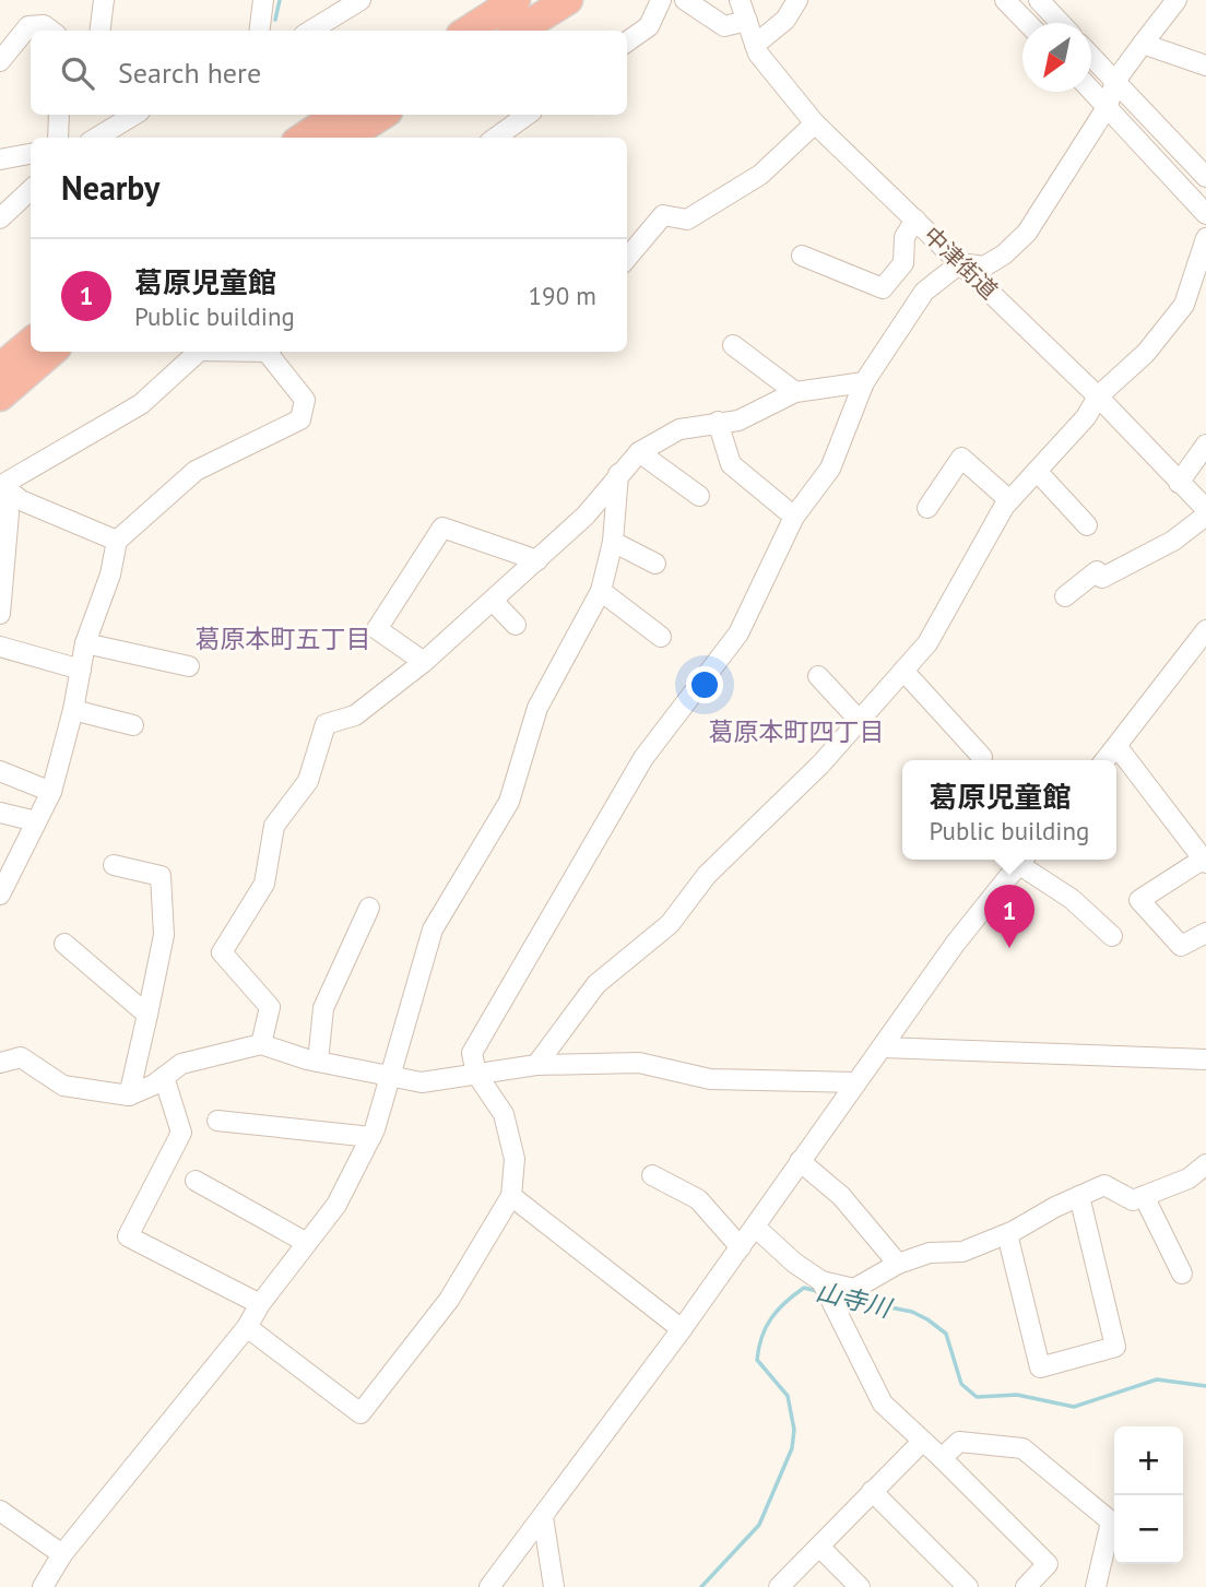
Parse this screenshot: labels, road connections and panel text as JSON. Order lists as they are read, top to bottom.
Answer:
{
  "streets": {
    "street": ["中津街道"]
  },
  "districts": ["葛原本町五丁目", "葛原本町四丁目"],
  "water": ["山寺川"],
  "north": "bottom left",
  "page": {
    "search": "Search here",
    "heading": "Nearby",
    "list": [
      {
        "mark": "1",
        "name": "葛原児童館",
        "note": "Public building",
        "value": "190 m"
      }
    ],
    "popup": ["葛原児童館", "Public building"],
    "pins": "1",
    "map_buttons": ["+", "−"]
  }
}
